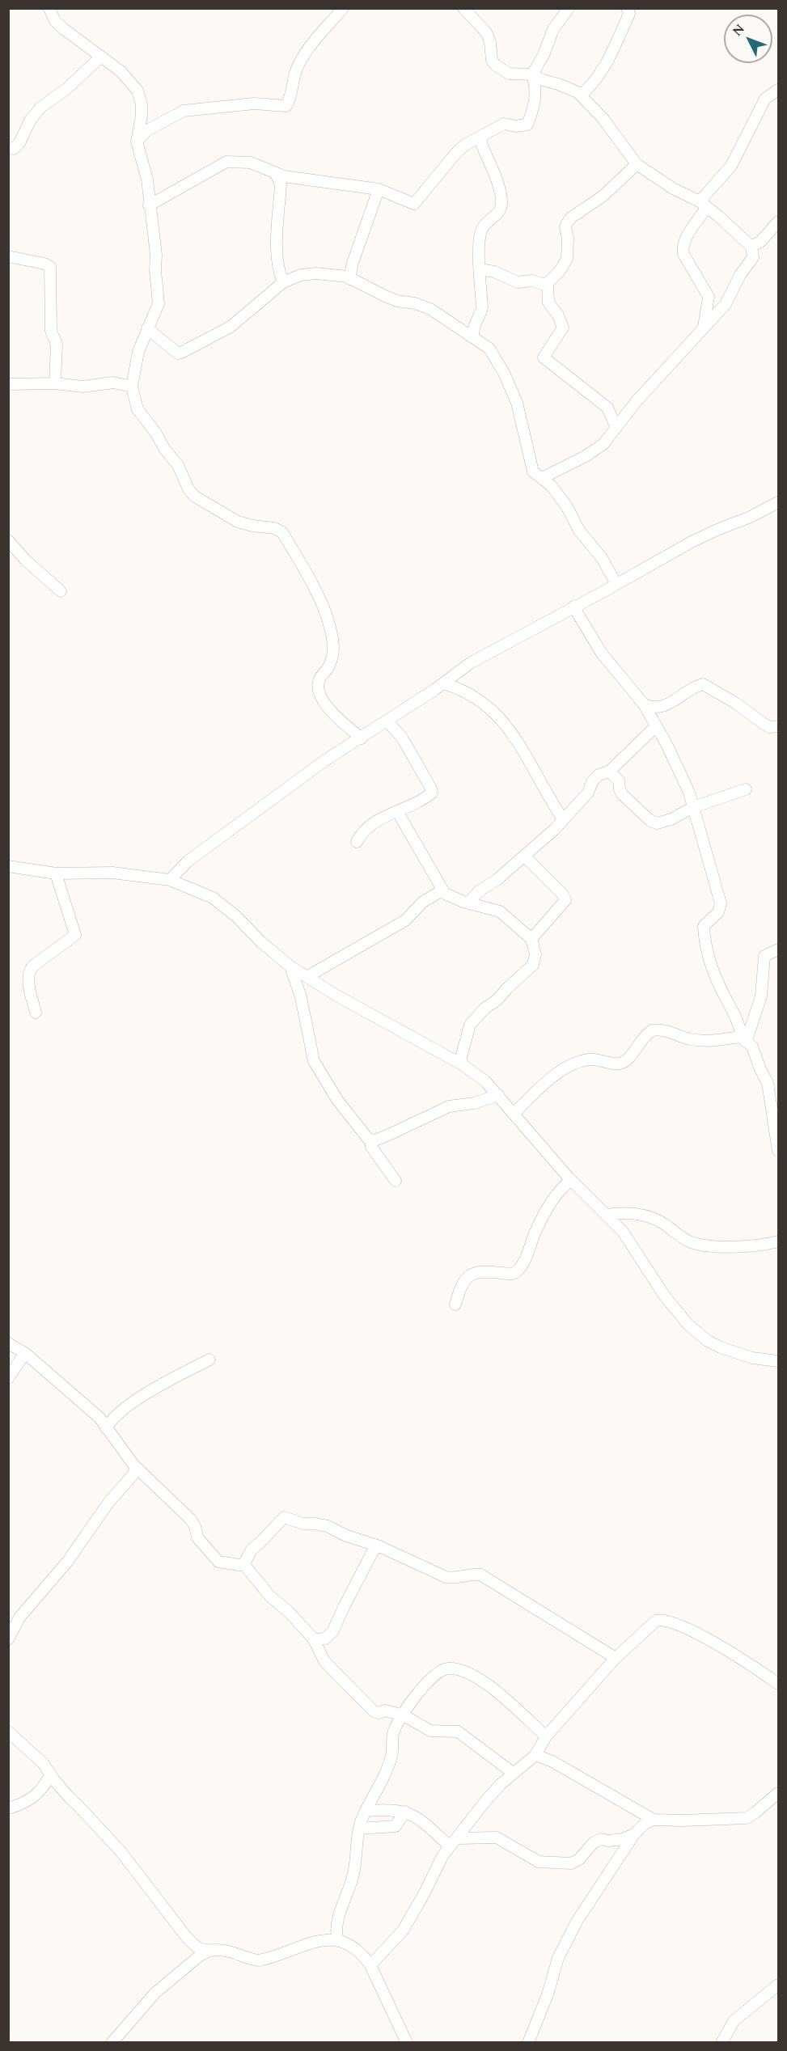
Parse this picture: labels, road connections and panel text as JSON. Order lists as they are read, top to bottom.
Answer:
{
  "north": "top left"
}
